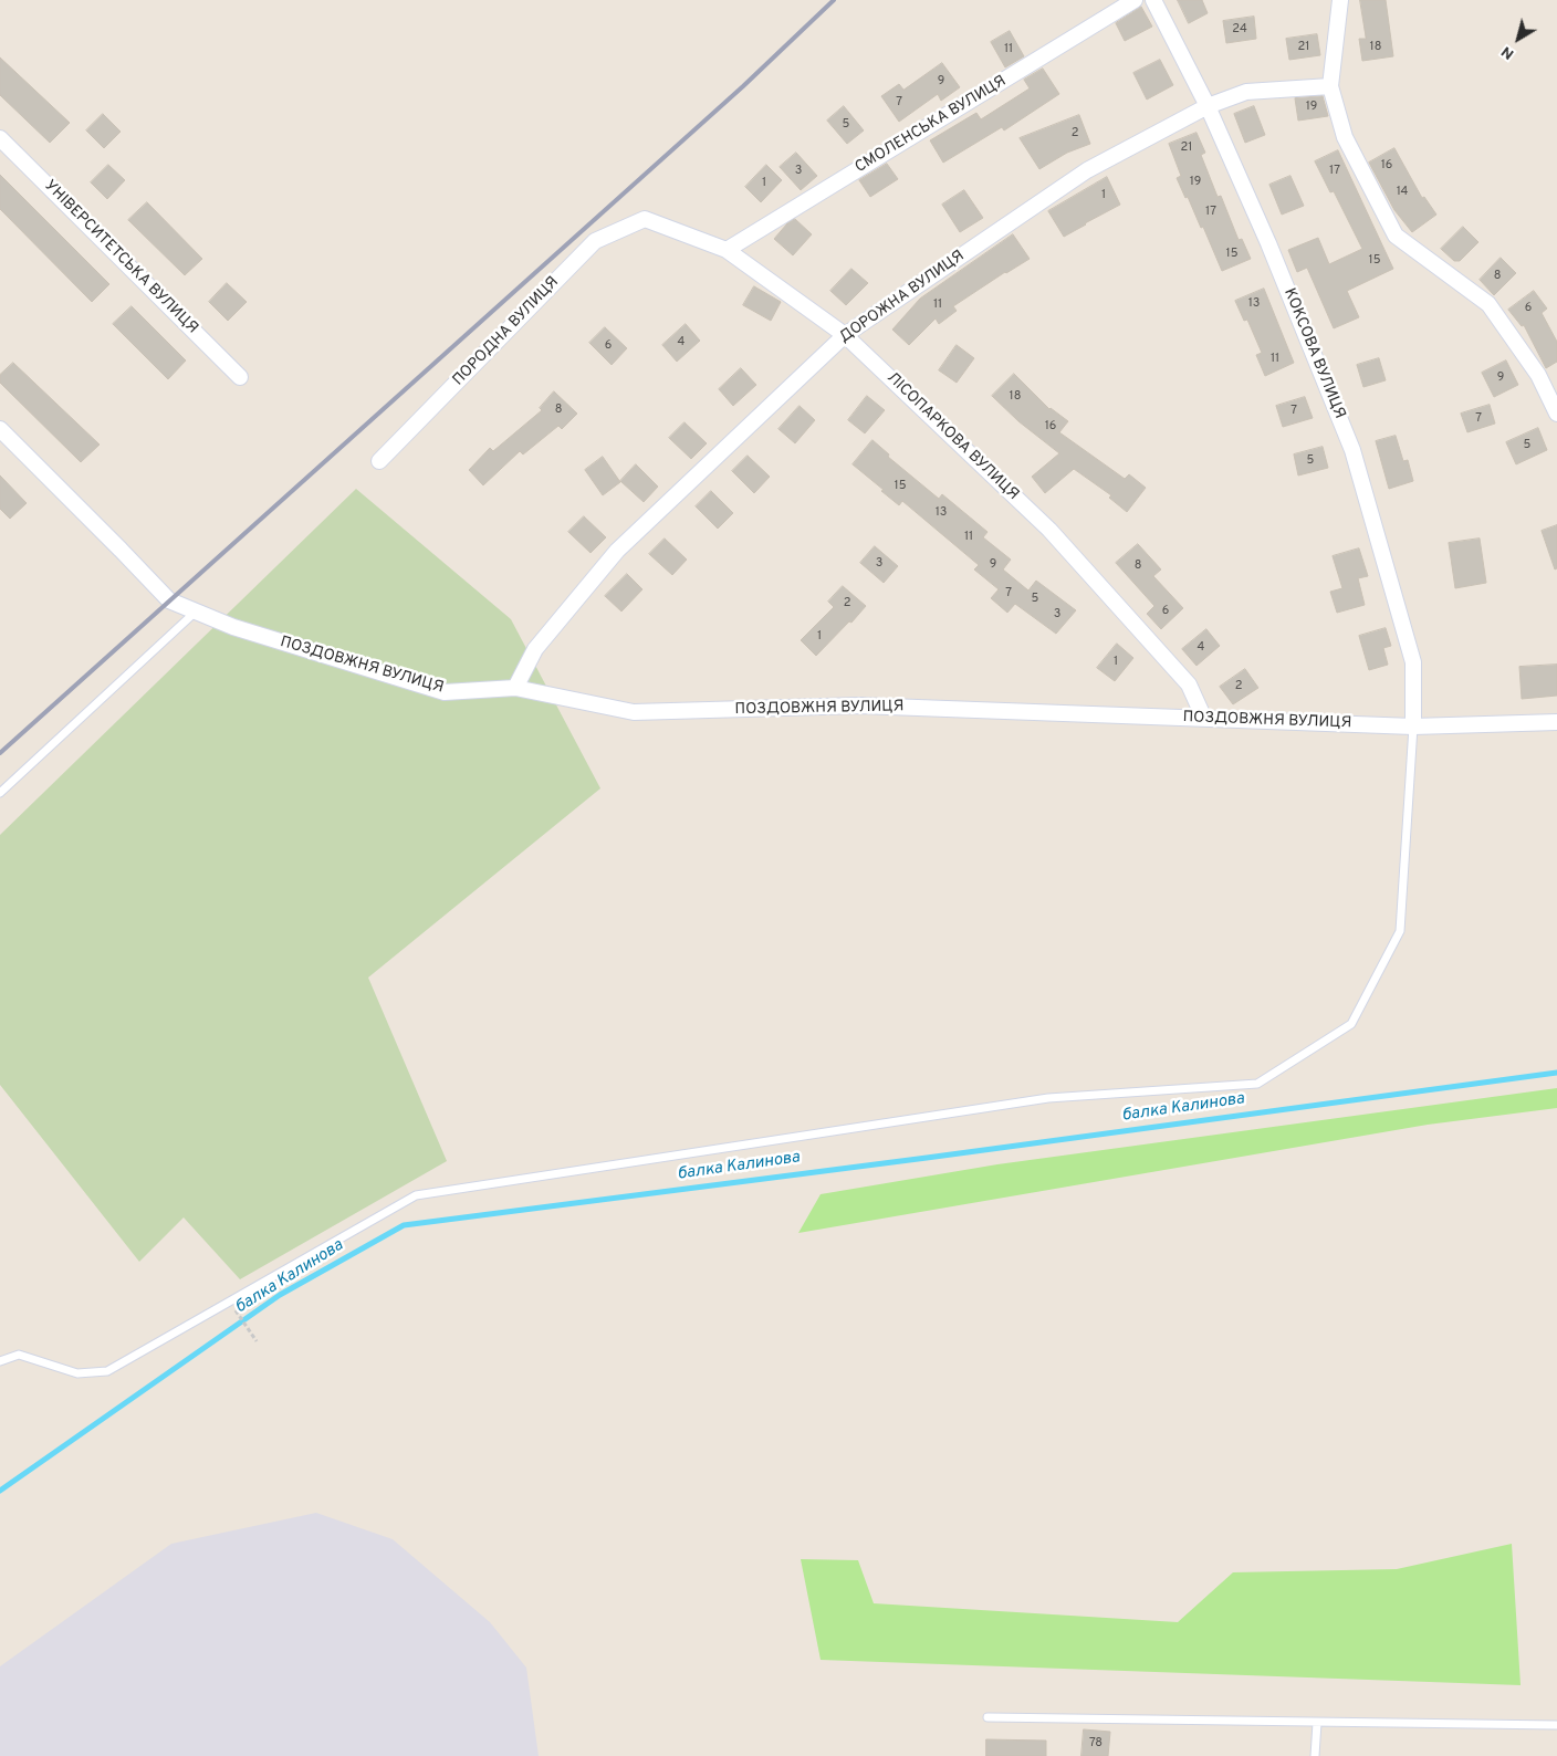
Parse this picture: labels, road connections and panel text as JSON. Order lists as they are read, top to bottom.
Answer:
{
  "streets": {
    "street": [
      "СМОЛЕНСЬКА ВУЛИЦЯ",
      "УНІВЕРСИТЕТСЬКА ВУЛИЦЯ",
      "ДОРОЖНА ВУЛИЦЯ",
      "ПОРОДНА ВУЛИЦЯ",
      "КОКСОВА ВУЛИЦЯ",
      "ЛІСОПАРКОВА ВУЛИЦЯ",
      "ПОЗДОВЖНЯ ВУЛИЦЯ"
    ]
  },
  "crossings": [
    ["СМОЛЕНСЬКА ВУЛИЦЯ", "ЛІСОПАРКОВА ВУЛИЦЯ"],
    ["ДОРОЖНА ВУЛИЦЯ", "КОКСОВА ВУЛИЦЯ"],
    ["ДОРОЖНА ВУЛИЦЯ", "ЛІСОПАРКОВА ВУЛИЦЯ"],
    ["ДОРОЖНА ВУЛИЦЯ", "ПОЗДОВЖНЯ ВУЛИЦЯ"],
    ["ПОРОДНА ВУЛИЦЯ", "ЛІСОПАРКОВА ВУЛИЦЯ"],
    ["КОКСОВА ВУЛИЦЯ", "ПОЗДОВЖНЯ ВУЛИЦЯ"],
    ["ЛІСОПАРКОВА ВУЛИЦЯ", "ПОЗДОВЖНЯ ВУЛИЦЯ"]
  ],
  "water": ["балка Калинова"],
  "house_numbers": [
    "24",
    "21",
    "18",
    "11",
    "9",
    "7",
    "19",
    "5",
    "2",
    "21",
    "16",
    "3",
    "17",
    "19",
    "1",
    "14",
    "1",
    "17",
    "15",
    "15",
    "8",
    "13",
    "11",
    "6",
    "4",
    "6",
    "11",
    "9",
    "18",
    "8",
    "7",
    "7",
    "16",
    "5",
    "5",
    "15",
    "13",
    "11",
    "3",
    "9",
    "8",
    "7",
    "5",
    "2",
    "6",
    "3",
    "1",
    "4",
    "1",
    "2",
    "78"
  ],
  "north": "bottom left"
}
